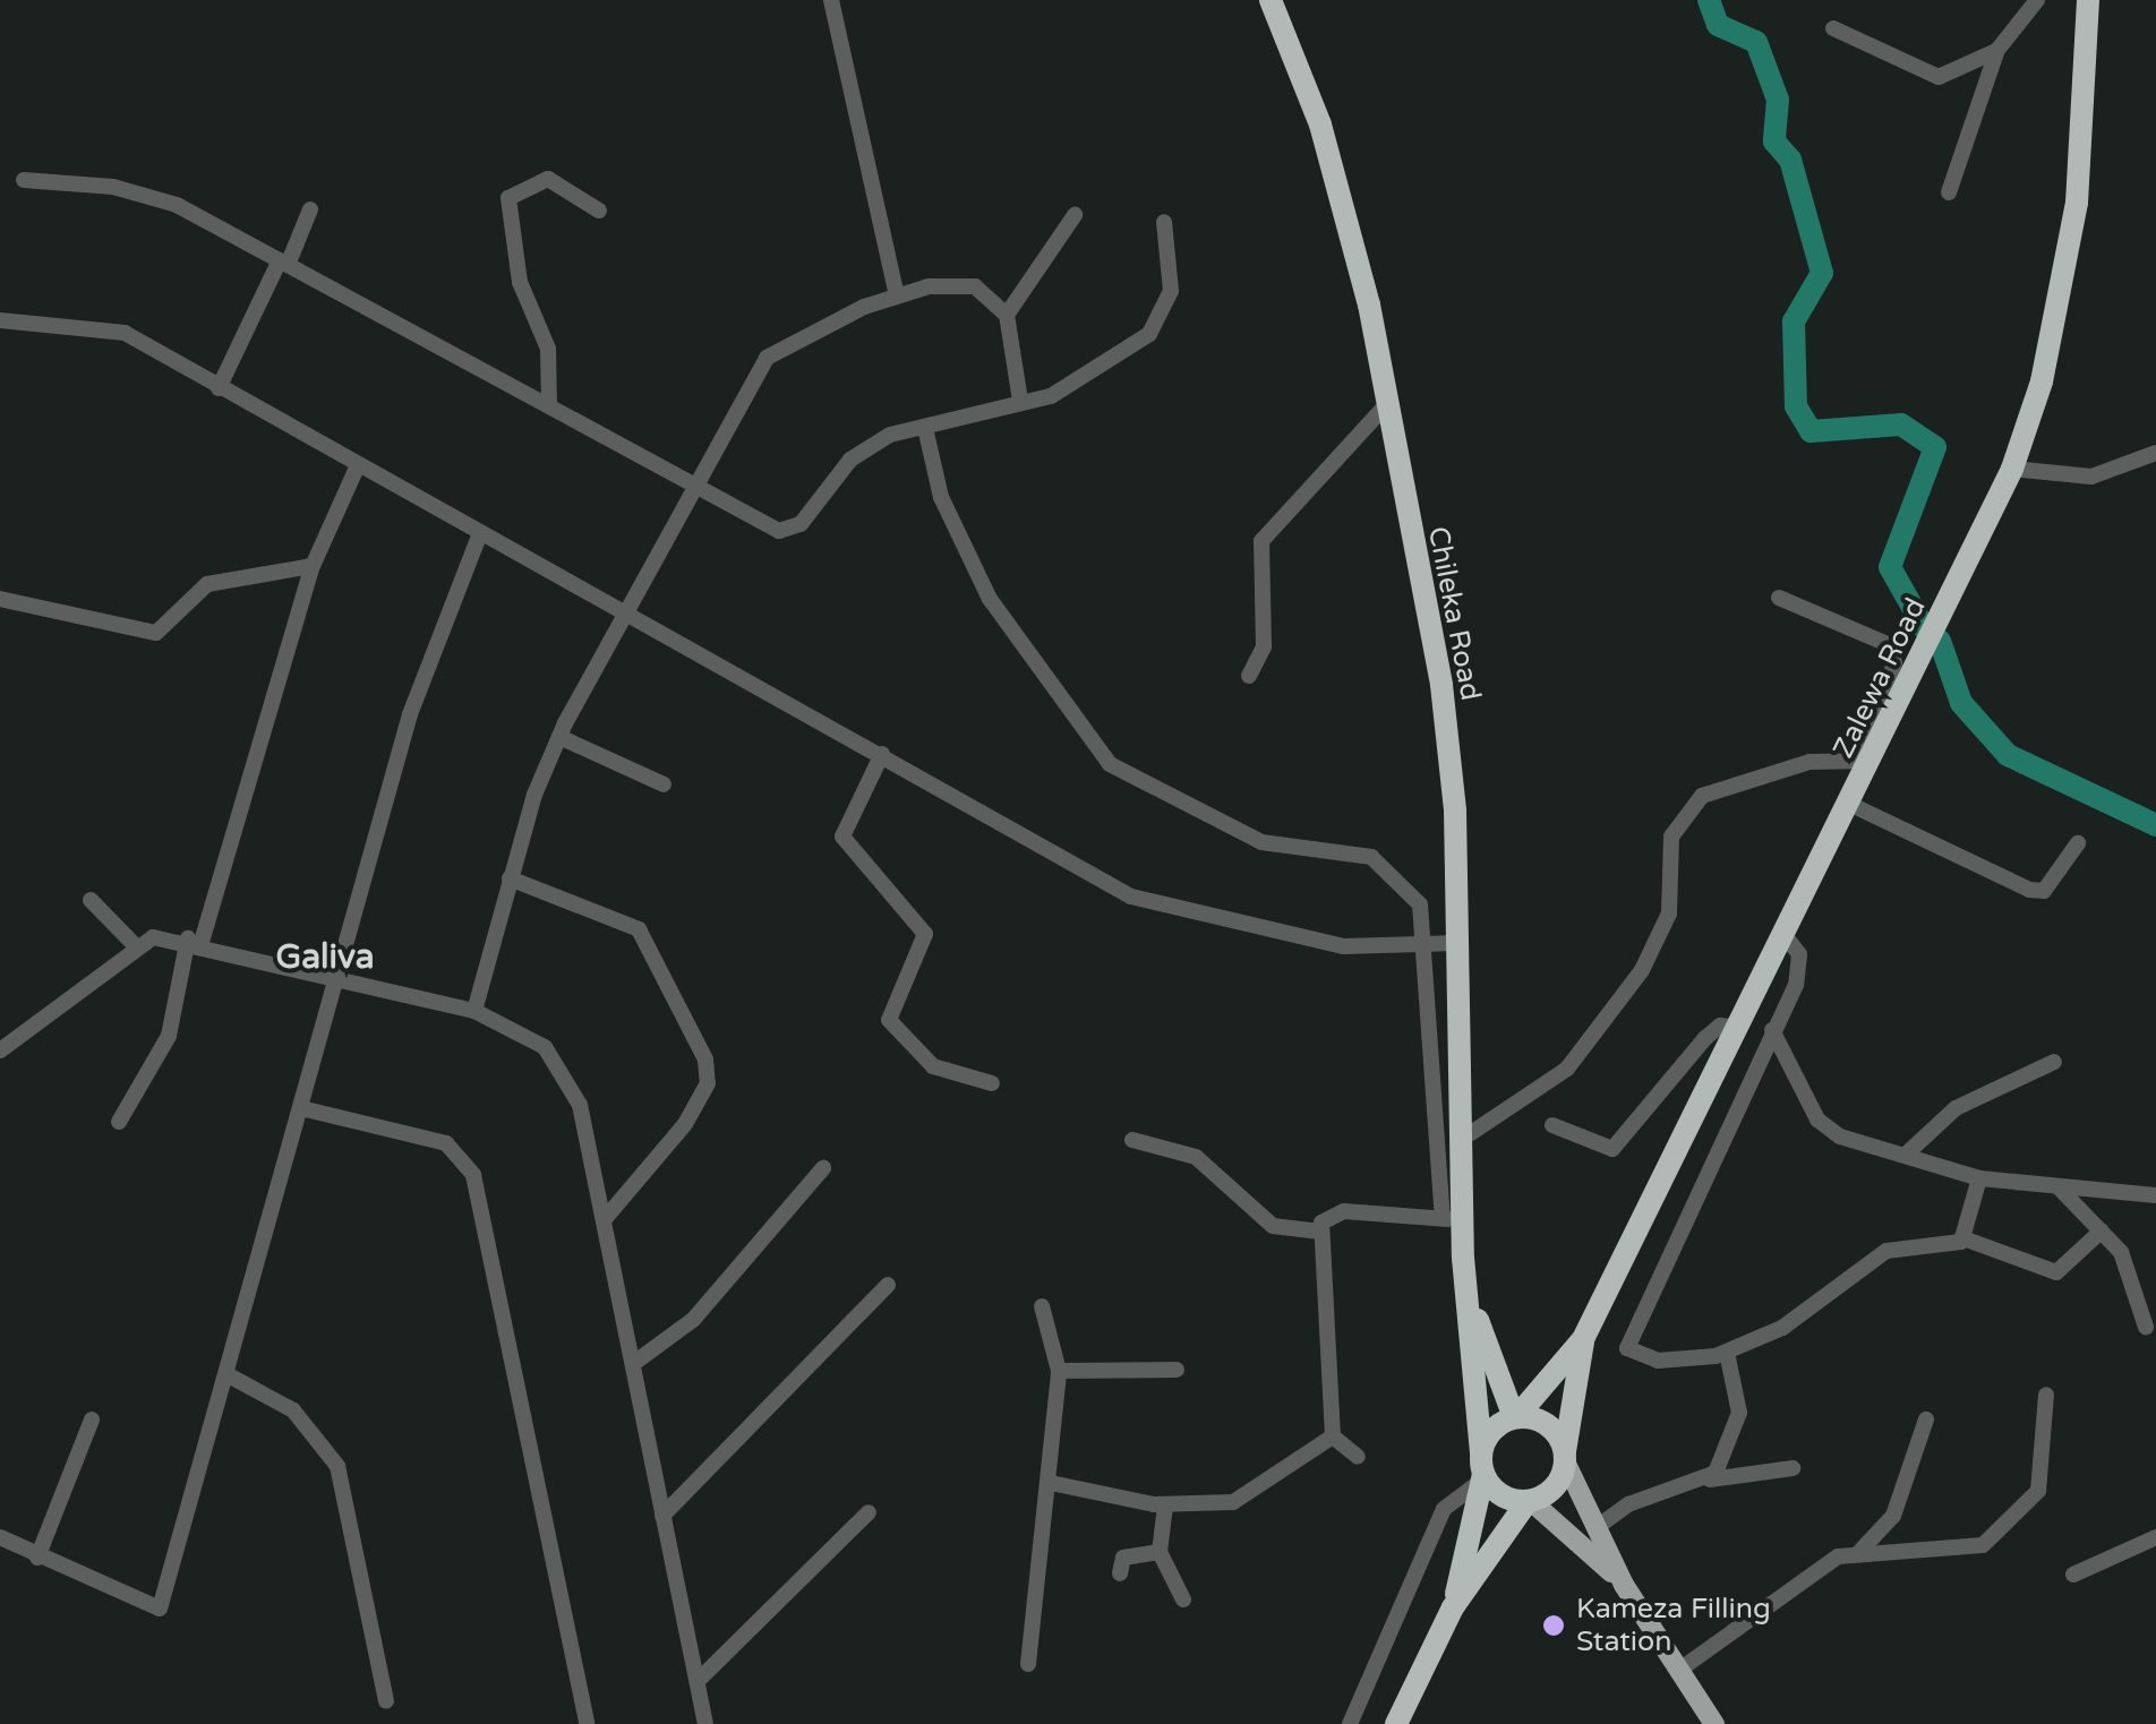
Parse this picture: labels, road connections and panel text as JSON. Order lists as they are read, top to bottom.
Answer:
{
  "streets": {
    "highway": ["Chileka Road", "Zalewa Road"]
  },
  "crossings": [
    ["Chileka Road", "Zalewa Road"]
  ],
  "districts": ["Galiva"],
  "places": ["Kameza Filling Station"]
}
